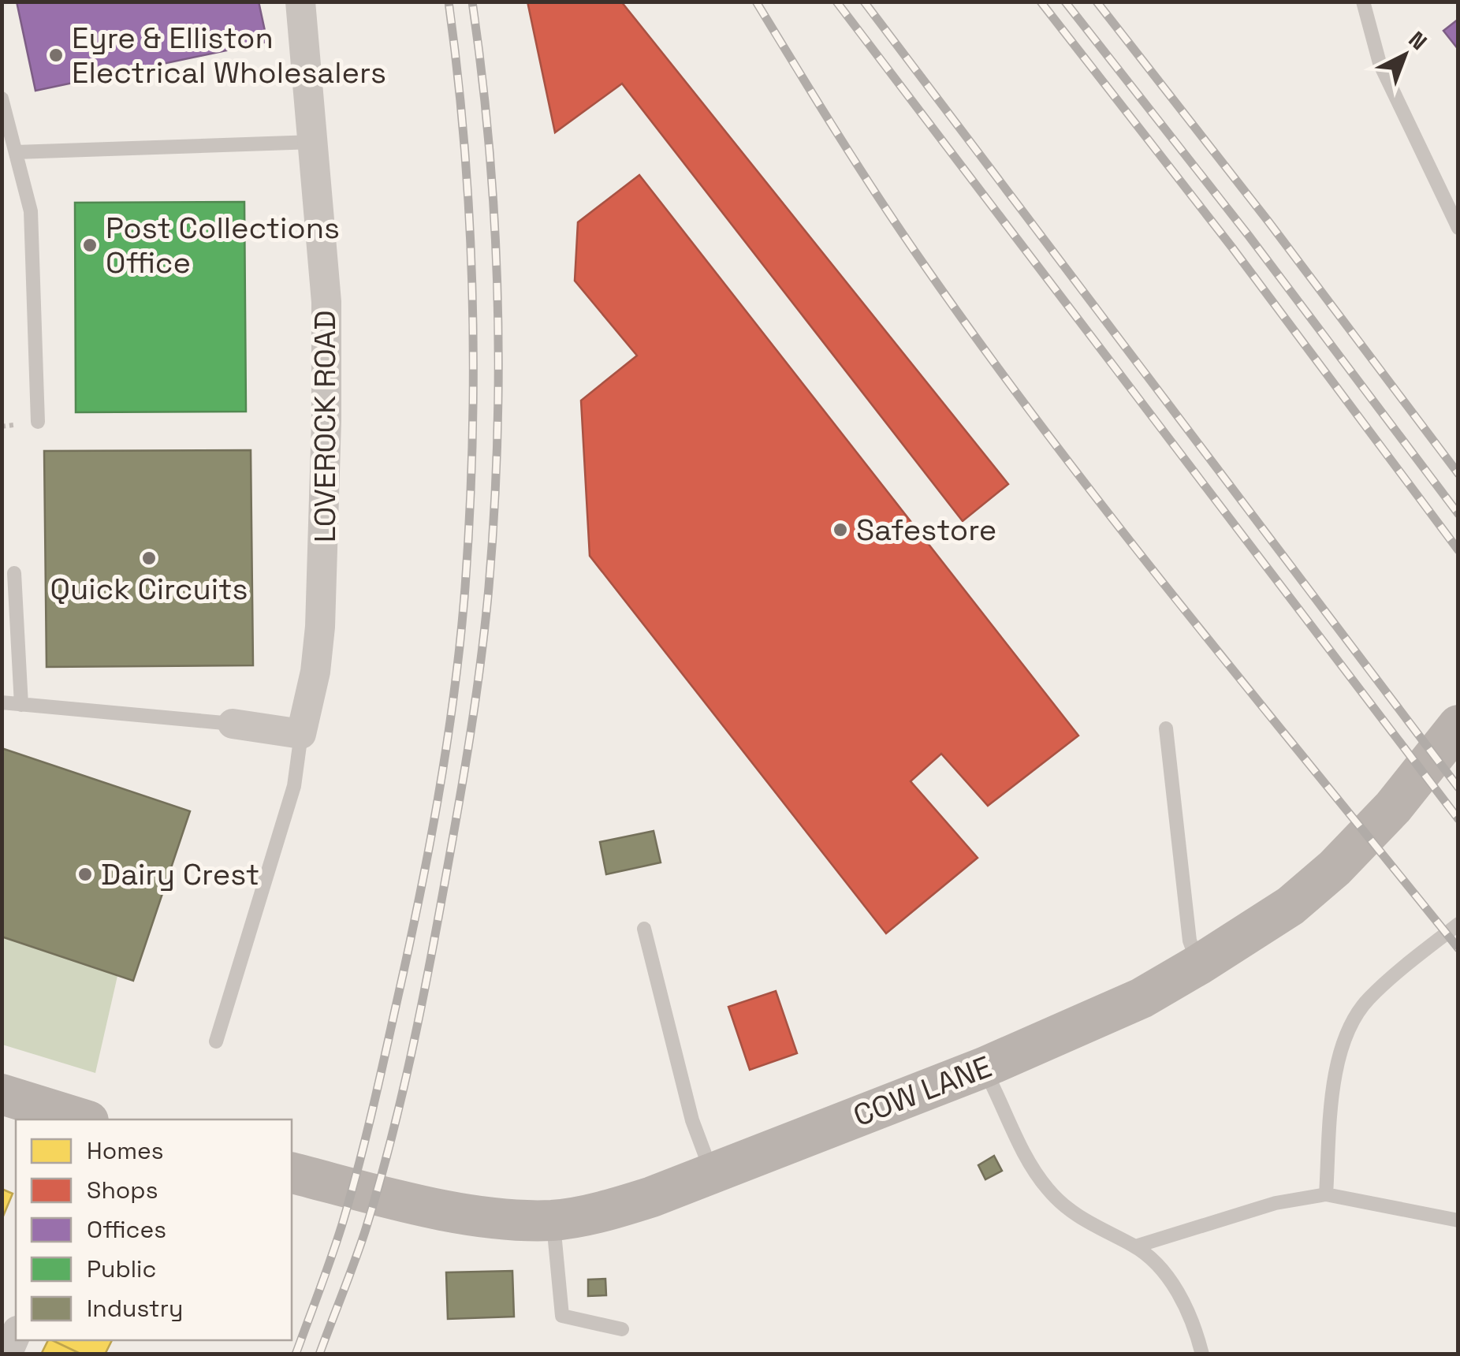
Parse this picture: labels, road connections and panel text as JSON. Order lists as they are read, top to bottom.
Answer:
{
  "streets": {
    "street": ["LOVEROCK ROAD", "COW LANE"]
  },
  "places": [
    "Eyre & Elliston Electrical Wholesalers",
    "Post Collections Office",
    "Safestore",
    "Quick Circuits",
    "Dairy Crest"
  ],
  "legend": [
    "Homes",
    "Shops",
    "Offices",
    "Public",
    "Industry"
  ],
  "north": "top right"
}
